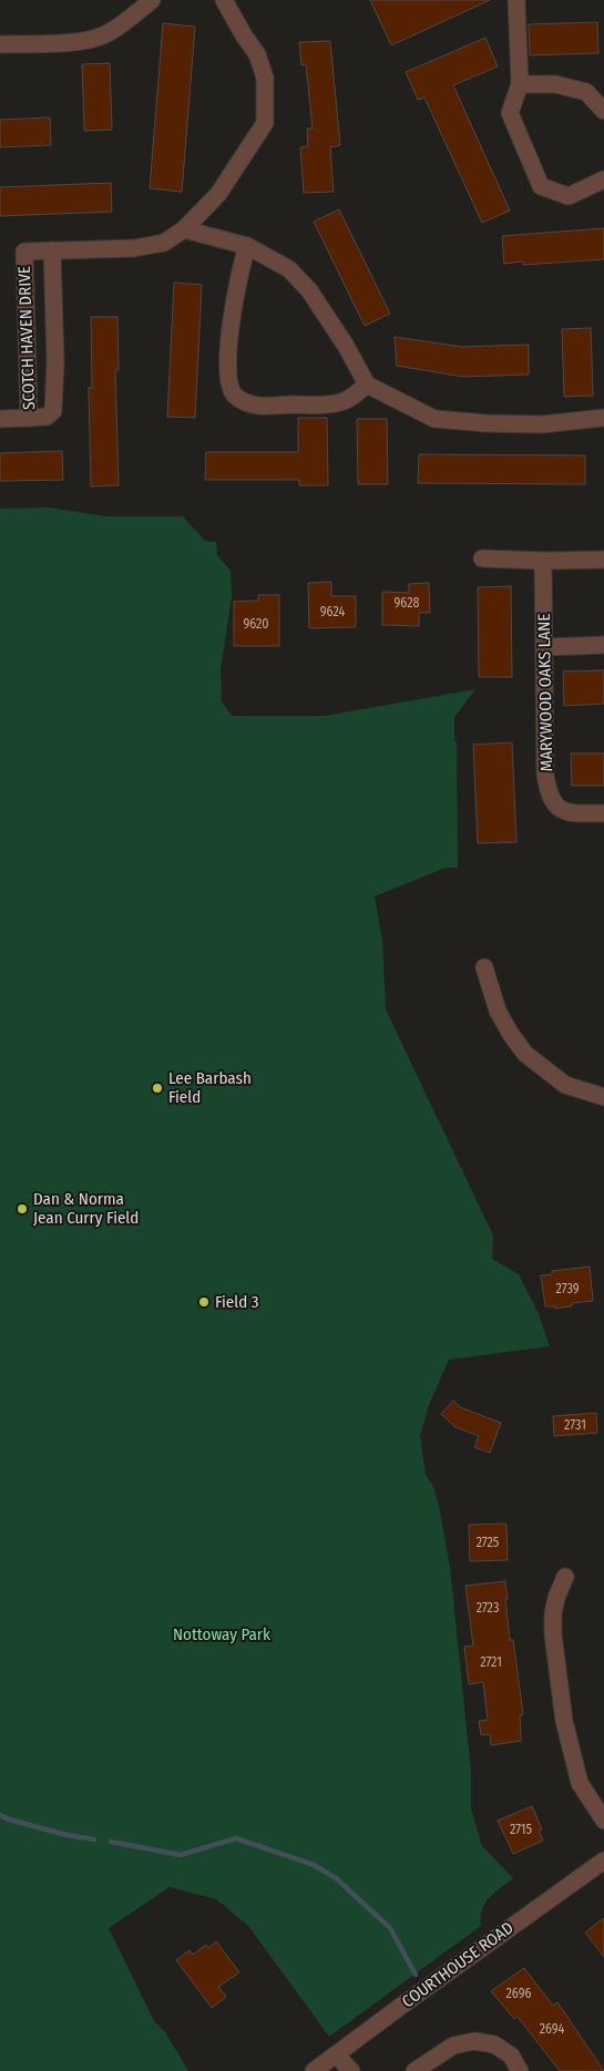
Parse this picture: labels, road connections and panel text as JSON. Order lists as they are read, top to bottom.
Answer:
{
  "streets": {
    "street": ["SCOTCH HAVEN DRIVE", "MARYWOOD OAKS LANE", "COURTHOUSE ROAD"]
  },
  "parks": ["Nottoway Park"],
  "places": ["Lee Barbash Field", "Dan & Norma Jean Curry Field", "Field 3"],
  "house_numbers": [
    "9628",
    "9624",
    "9620",
    "2739",
    "2731",
    "2725",
    "2723",
    "2721",
    "2715",
    "2696",
    "2694"
  ]
}
